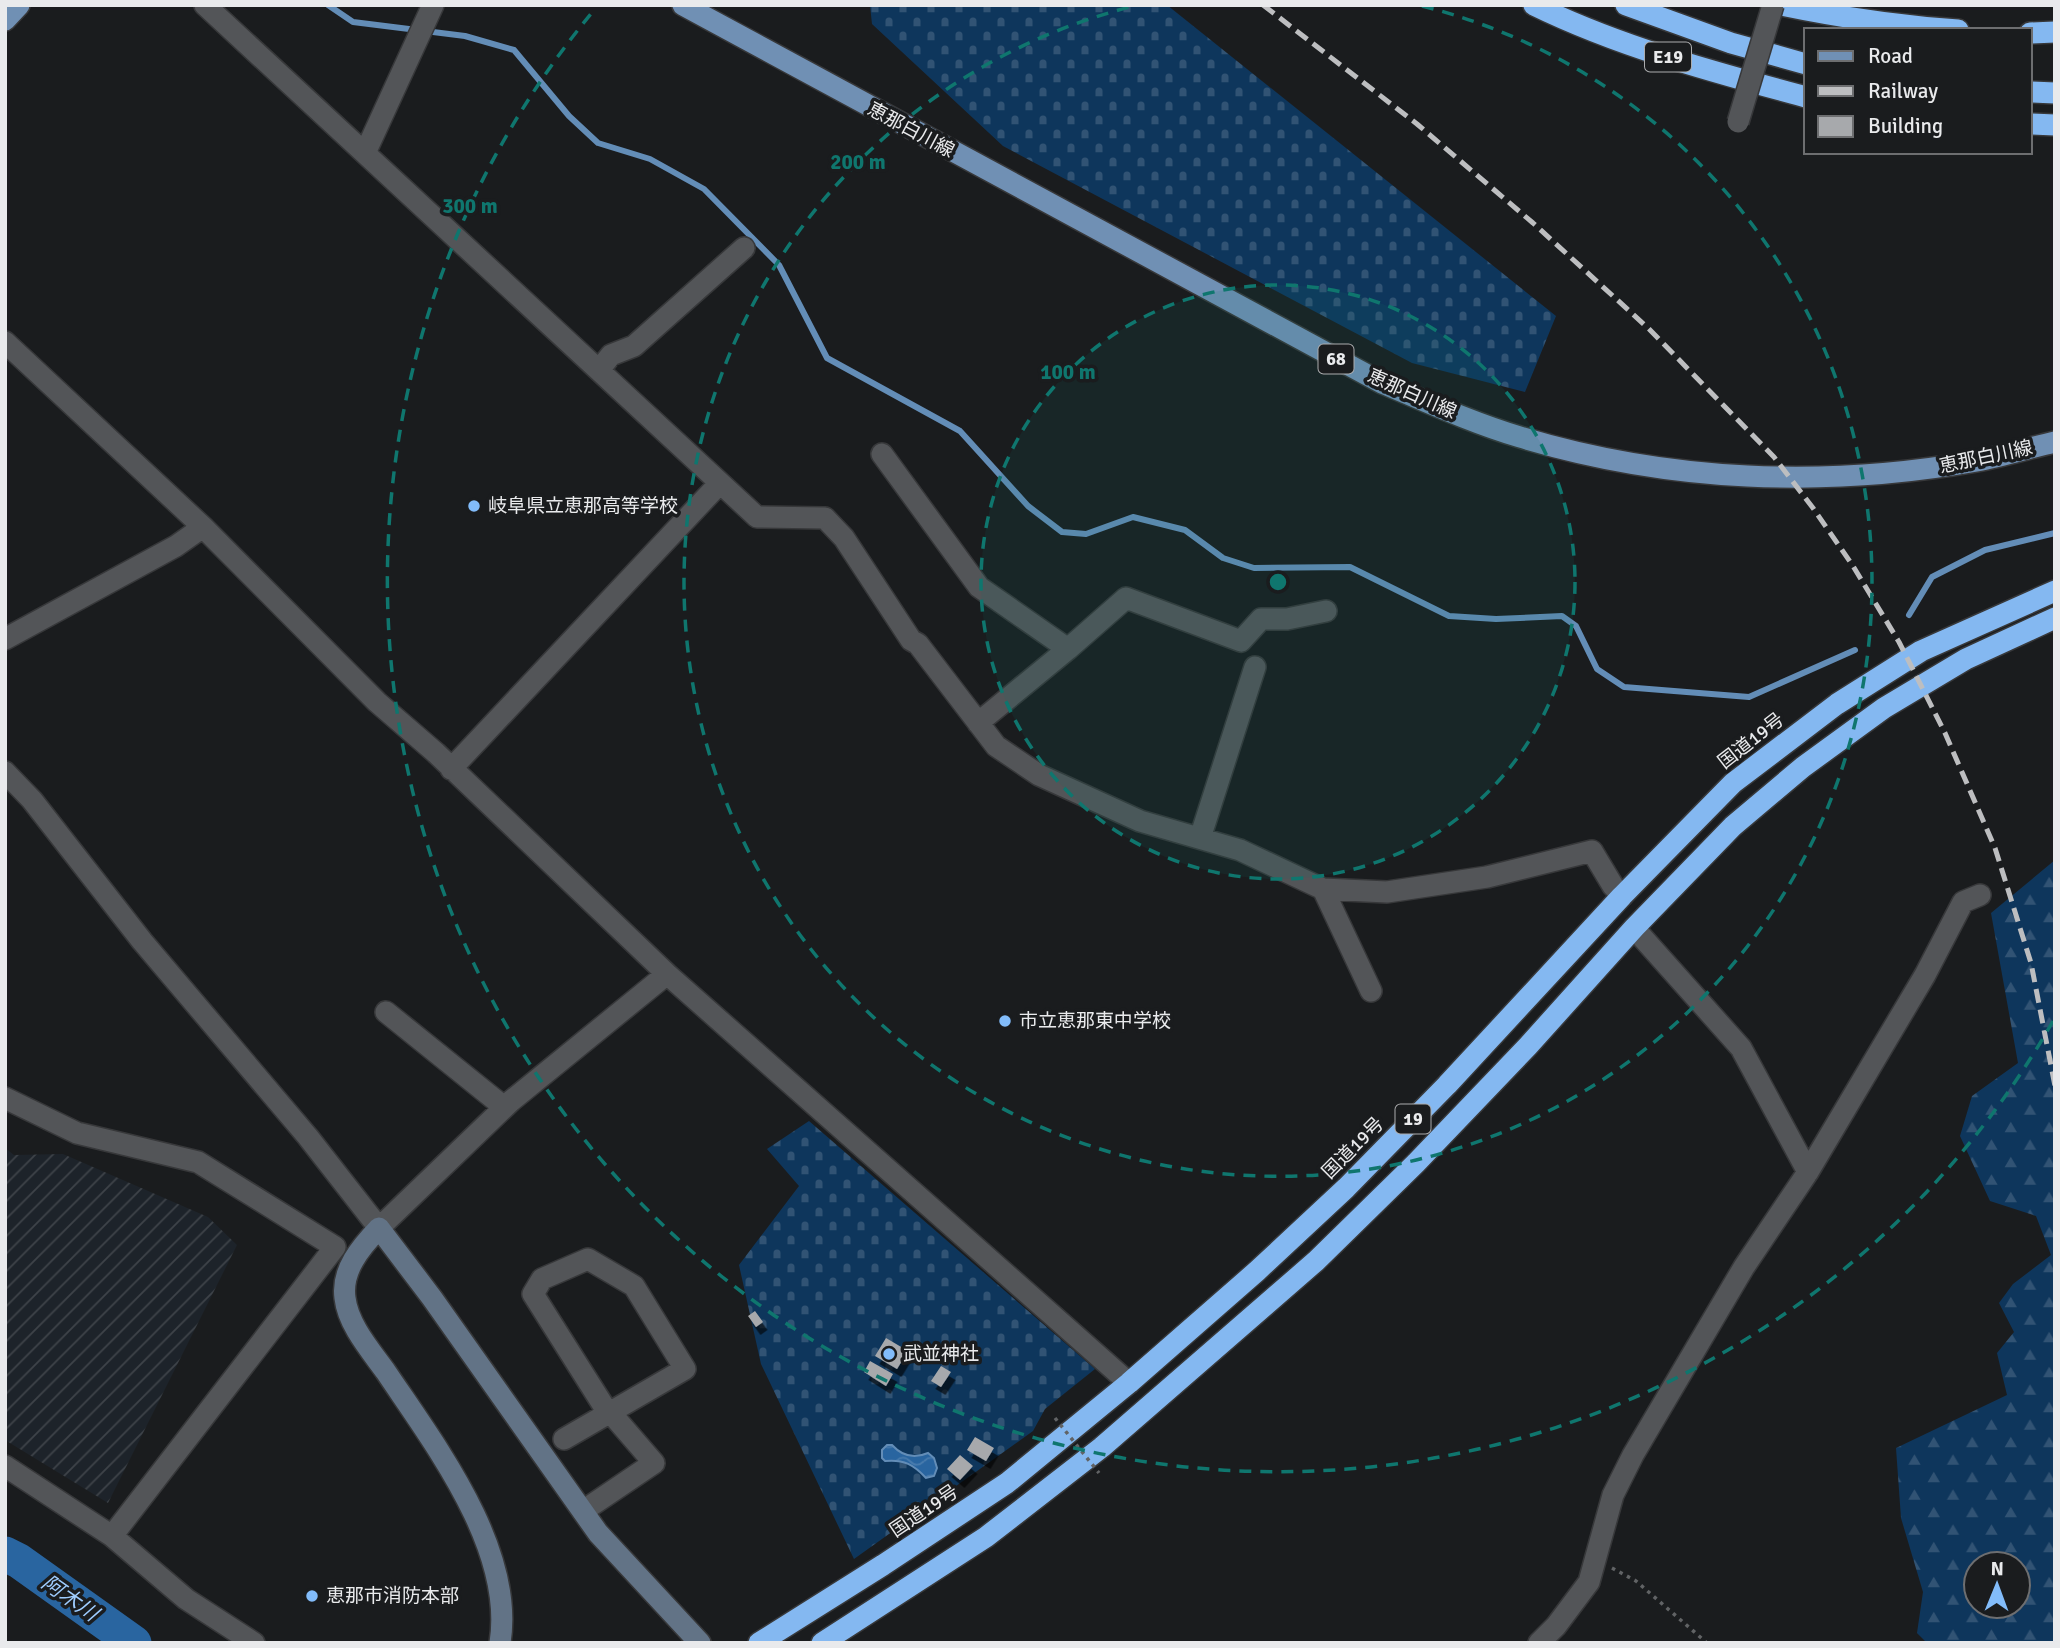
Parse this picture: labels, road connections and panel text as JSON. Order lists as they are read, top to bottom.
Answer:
{
  "streets": {
    "highway": ["E19", "国道19号", "19"],
    "main road": ["恵那白川線", "68"]
  },
  "water": ["阿木川"],
  "places": [
    "岐阜県立恵那高等学校",
    "市立恵那東中学校",
    "武並神社",
    "恵那市消防本部"
  ],
  "legend": ["Road", "Railway", "Building"],
  "north": "top",
  "rings": ["200 m", "300 m", "100 m"]
}
